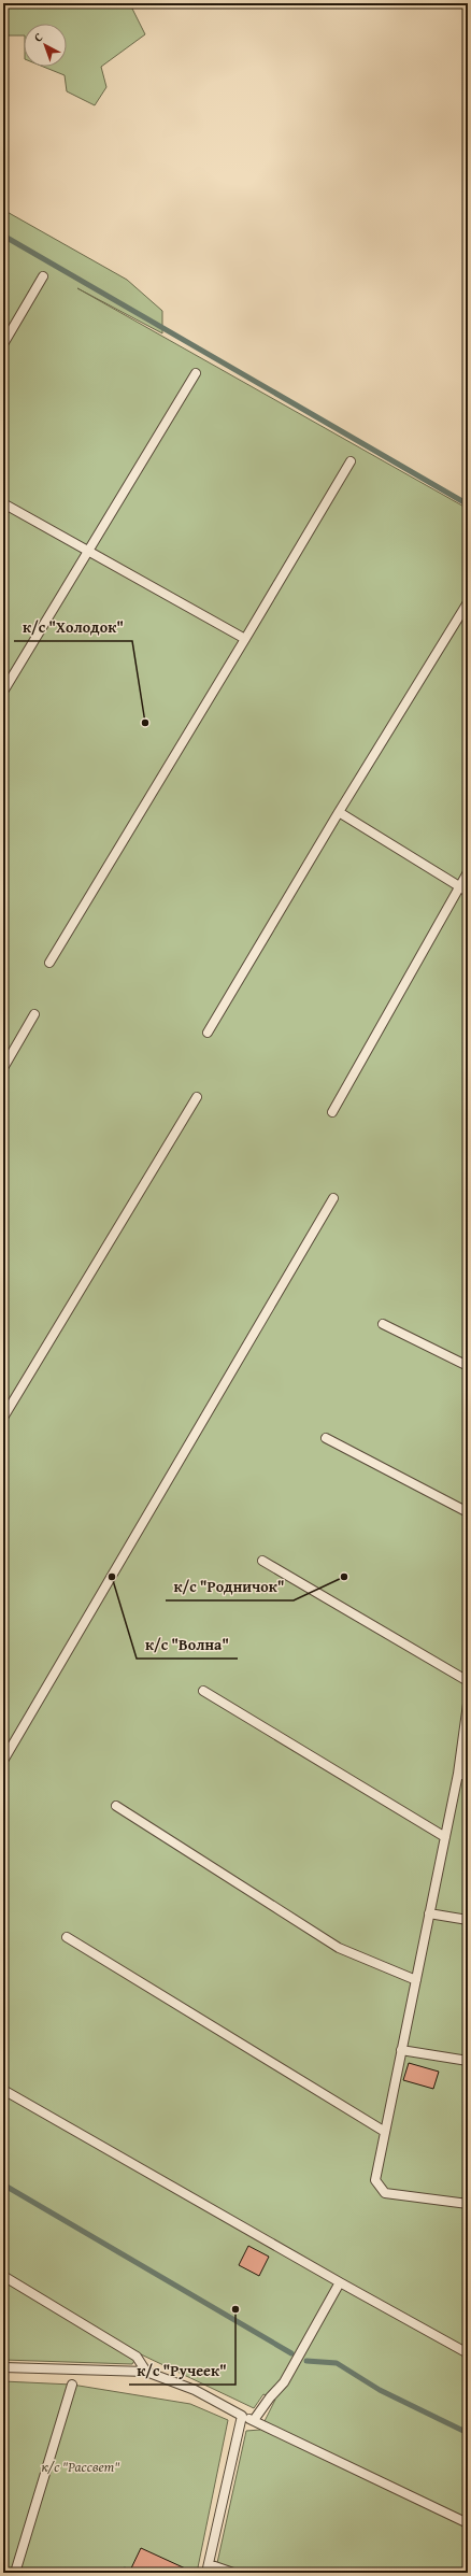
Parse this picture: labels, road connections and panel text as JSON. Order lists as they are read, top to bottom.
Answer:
{
  "parks": ["к/с \"Рассвет\""],
  "places": [
    "к/с \"Холодок\"",
    "к/с \"Волна\"",
    "к/с \"Родничок\"",
    "к/с \"Ручеек\""
  ],
  "north": "top left"
}
